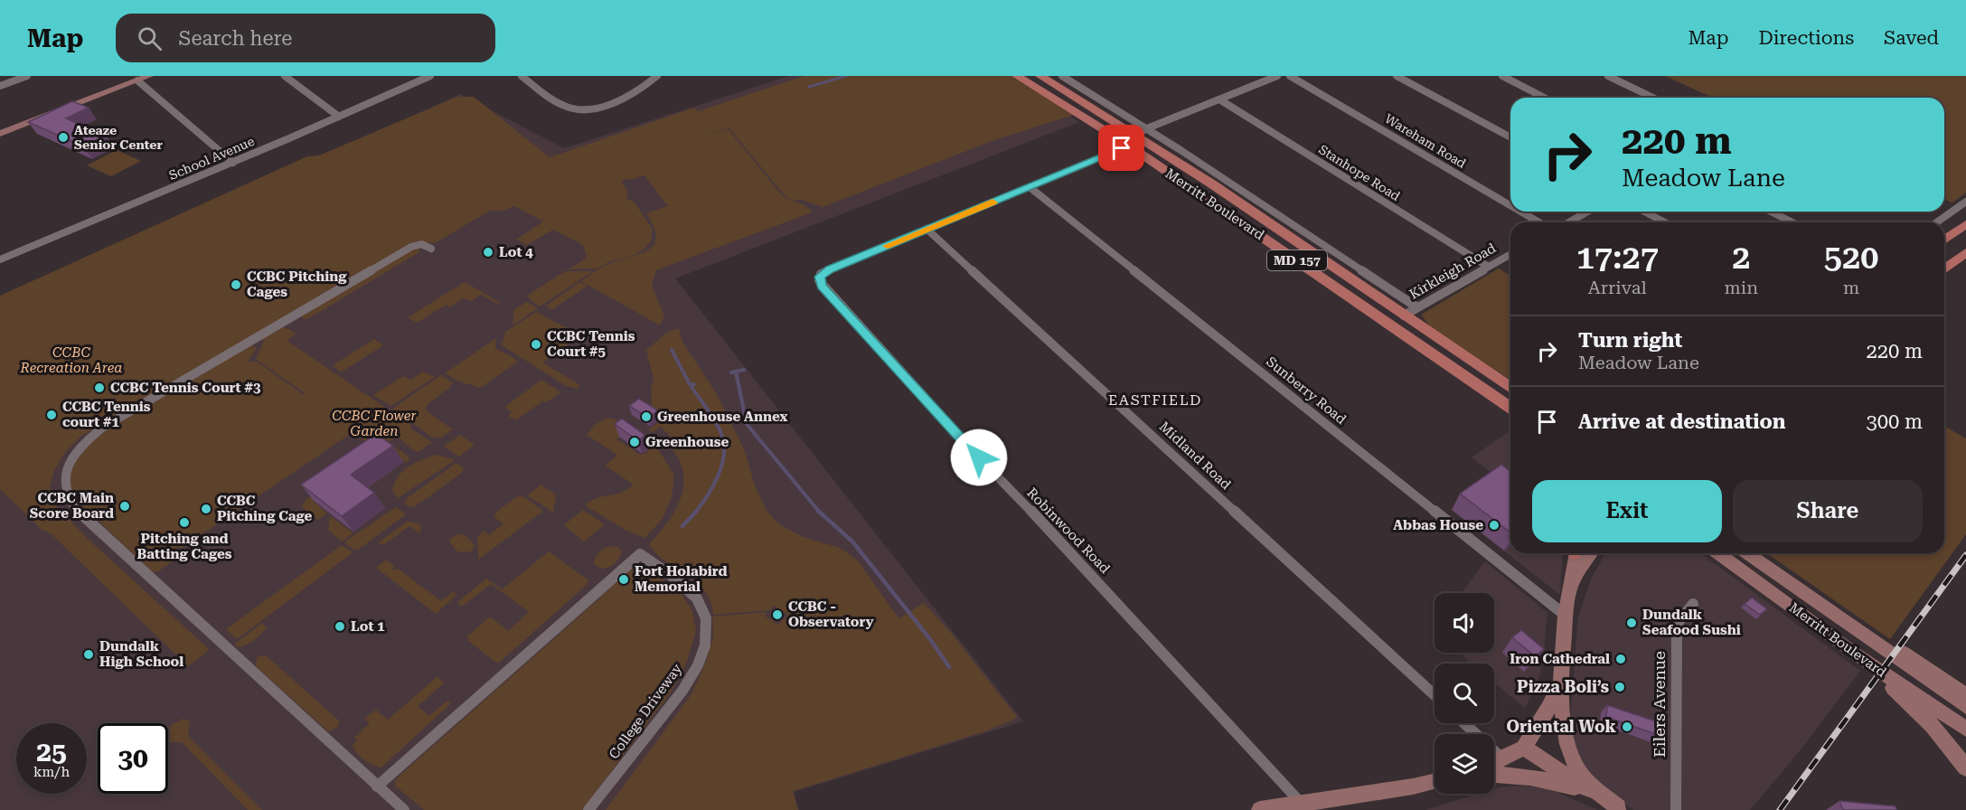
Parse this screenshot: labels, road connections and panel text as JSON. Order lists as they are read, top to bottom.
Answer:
{
  "streets": {
    "main road": ["Merritt Boulevard", "MD 157"],
    "street": [
      "Wareham Road",
      "School Avenue",
      "Stanhope Road",
      "Kirkleigh Road",
      "Sunberry Road",
      "Midland Road",
      "Robinwood Road",
      "Eilers Avenue",
      "College Driveway"
    ]
  },
  "crossings": [
    ["Stanhope Road", "Kirkleigh Road"],
    ["Merritt Boulevard", "Kirkleigh Road"],
    ["Midland Road", "Robinwood Road"]
  ],
  "districts": ["EASTFIELD"],
  "parks": ["CCBC Recreation Area", "CCBC Flower Garden"],
  "places": [
    "Ateaze Senior Center",
    "Lot 4",
    "CCBC Pitching Cages",
    "CCBC Tennis Court #5",
    "CCBC Tennis Court #3",
    "CCBC Tennis court #1",
    "Greenhouse Annex",
    "Greenhouse",
    "CCBC Main Score Board",
    "CCBC Pitching Cage",
    "Pitching and Batting Cages",
    "Abbas House",
    "Fort Holabird Memorial",
    "CCBC - Observatory",
    "Dundalk Seafood Sushi",
    "Lot 1",
    "Dundalk High School",
    "Iron Cathedral",
    "Pizza Boli’s",
    "Oriental Wok"
  ],
  "page": {
    "header": "Map",
    "search": "Search here",
    "nav": ["Map", "Directions", "Saved"],
    "turn": ["220 m", "Meadow Lane"],
    "eta": [
      "17:27",
      "Arrival",
      "2",
      "min",
      "520",
      "m"
    ],
    "list": [
      {
        "name": "Turn right",
        "note": "Meadow Lane",
        "value": "220 m"
      },
      {
        "name": "Arrive at destination",
        "value": "300 m"
      }
    ],
    "buttons": ["Exit", "Share"],
    "speed": "25 km/h",
    "limit": "30"
  }
}
